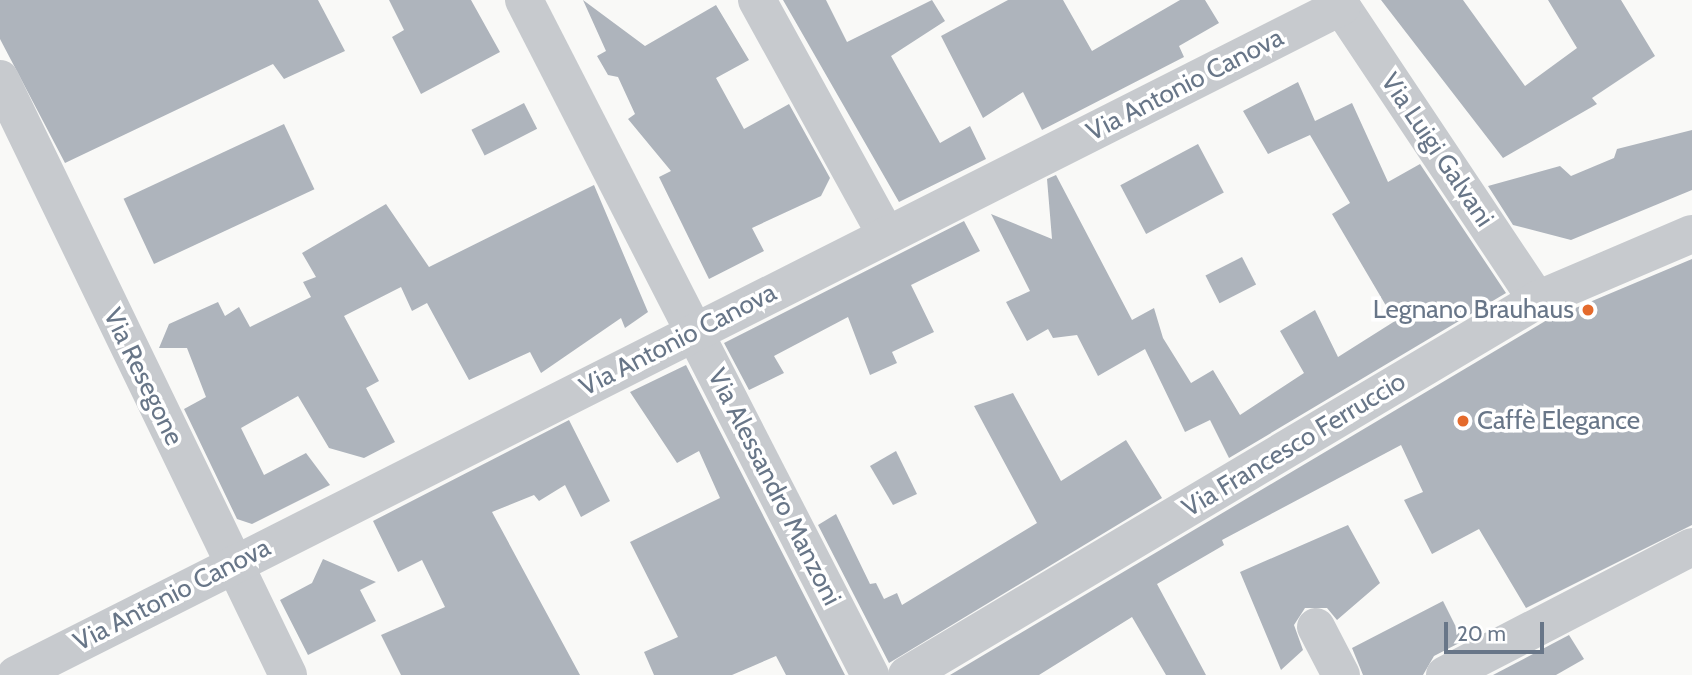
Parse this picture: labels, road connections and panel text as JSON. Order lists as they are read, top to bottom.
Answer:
{
  "streets": {
    "street": [
      "Via Antonio Canova",
      "Via Luigi Galvani",
      "Via Resegone",
      "Via Francesco Ferruccio",
      "Via Alessandro Manzoni"
    ]
  },
  "crossings": [
    ["Via Antonio Canova", "Via Luigi Galvani"],
    ["Via Antonio Canova", "Via Resegone"],
    ["Via Antonio Canova", "Via Alessandro Manzoni"],
    ["Via Luigi Galvani", "Via Francesco Ferruccio"]
  ],
  "places": ["Legnano Brauhaus", "Caffè Elegance"],
  "scale_bar": "20 m"
}
